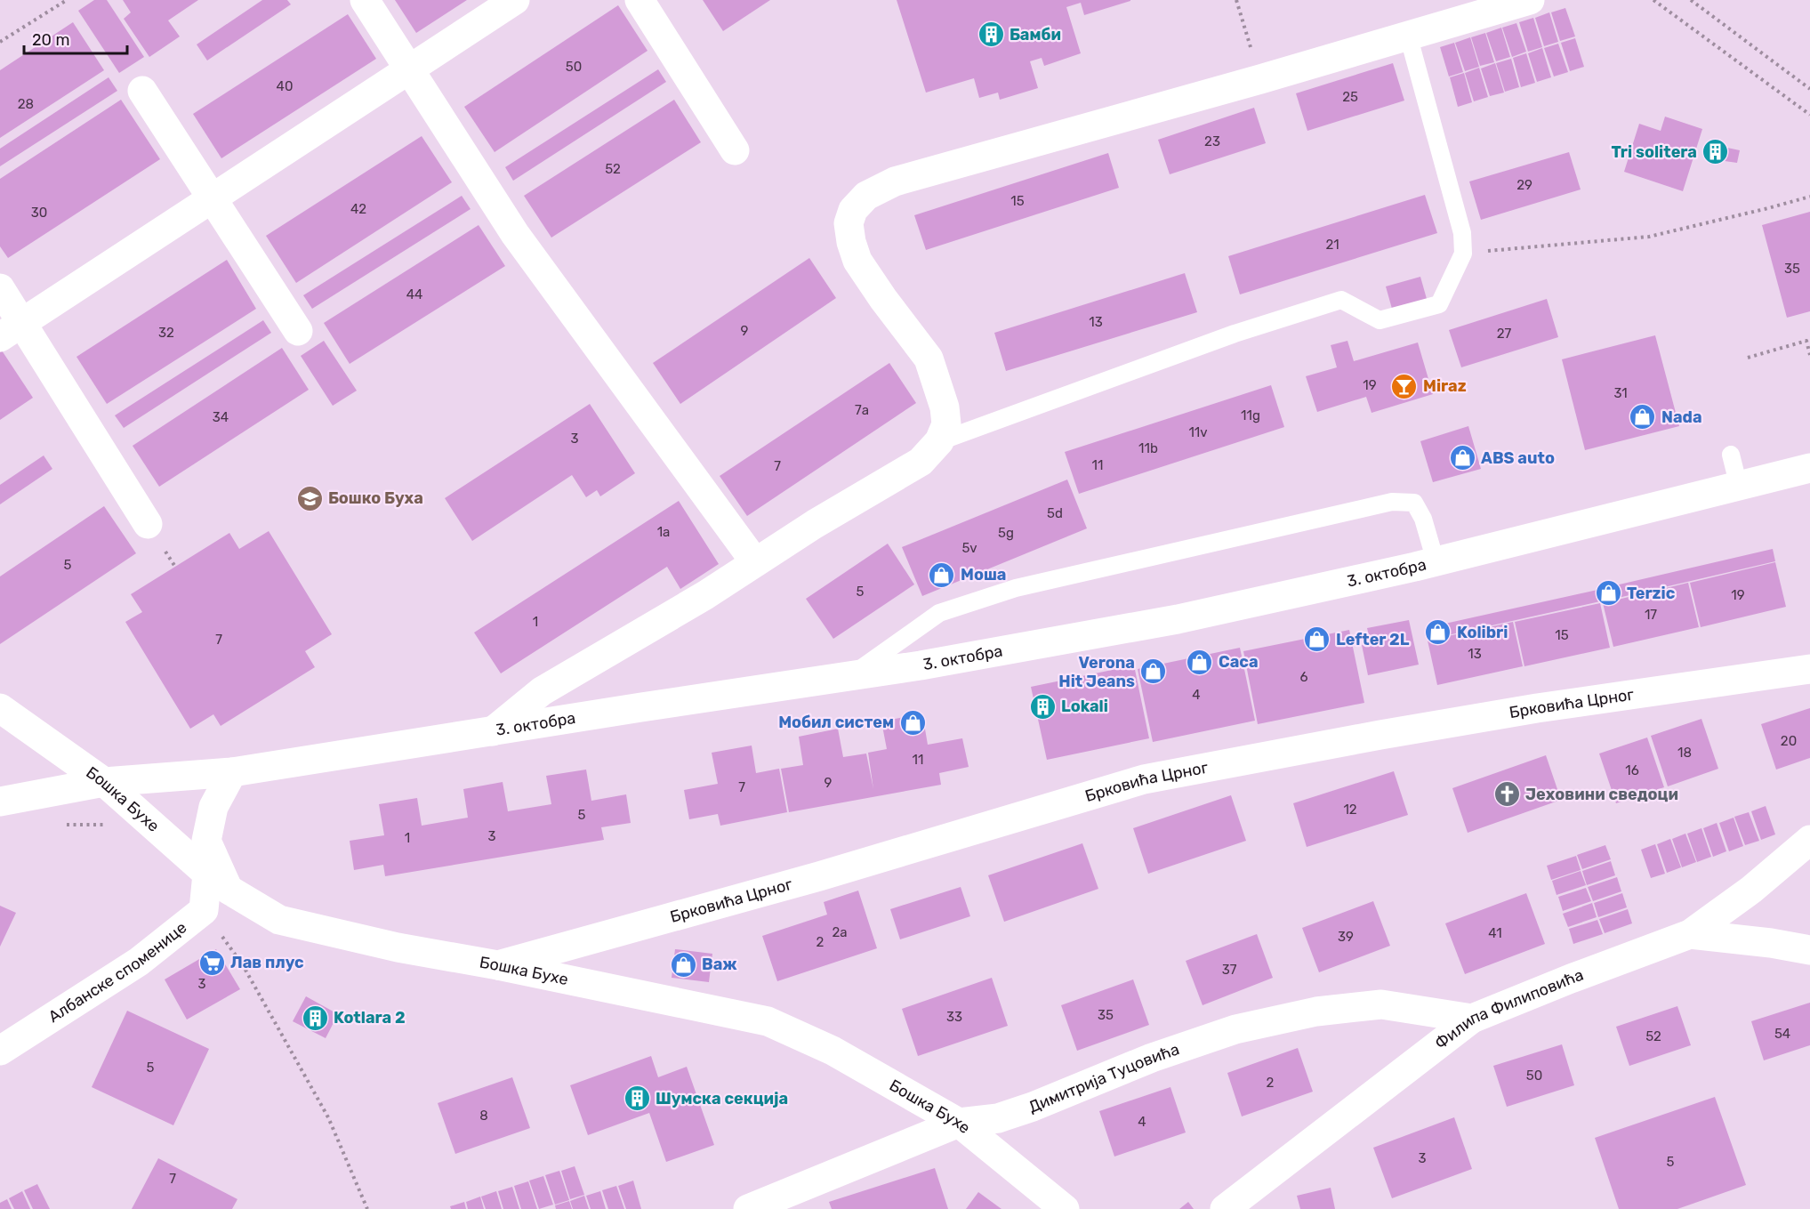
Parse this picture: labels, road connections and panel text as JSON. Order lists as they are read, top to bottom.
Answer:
{
  "streets": {
    "street": [
      "3. октобра",
      "Брковића Црног",
      "Бошка Бухе",
      "Албанске споменице",
      "Филипа Филиповића",
      "Димитрија Туцовића"
    ]
  },
  "crossings": [
    ["3. октобра", "Бошка Бухе"],
    ["Брковића Црног", "Бошка Бухе"],
    ["Бошка Бухе", "Албанске споменице"],
    ["Бошка Бухе", "Димитрија Туцовића"],
    ["Филипа Филиповића", "Димитрија Туцовића"]
  ],
  "places": {
    "building": [
      "Бамби",
      "Tri solitera",
      "Lokali",
      "Kotlara 2",
      "Шумска секција"
    ],
    "bar": ["Miraz"],
    "shop": [
      "Nada",
      "ABS auto",
      "Моша",
      "Terzic",
      "Kolibri",
      "Lefter 2L",
      "Caca",
      "Verona Hit Jeans",
      "Мобил систем",
      "Важ"
    ],
    "school or university": ["Бошко Буха"],
    "church": ["Јеховини сведоци"],
    "supermarket": ["Лав плус"]
  },
  "house_numbers": [
    "50",
    "40",
    "25",
    "28",
    "23",
    "52",
    "29",
    "15",
    "42",
    "30",
    "21",
    "35",
    "44",
    "13",
    "9",
    "32",
    "27",
    "19",
    "31",
    "7a",
    "11g",
    "34",
    "11v",
    "3",
    "11b",
    "11",
    "7",
    "5d",
    "1a",
    "5g",
    "5v",
    "5",
    "5",
    "19",
    "17",
    "1",
    "15",
    "7",
    "13",
    "6",
    "4",
    "20",
    "18",
    "11",
    "16",
    "9",
    "7",
    "12",
    "5",
    "3",
    "1",
    "2a",
    "41",
    "39",
    "2",
    "37",
    "3",
    "35",
    "33",
    "54",
    "52",
    "5",
    "50",
    "2",
    "8",
    "4",
    "3",
    "5",
    "7"
  ],
  "scale_bar": "20 m"
}
